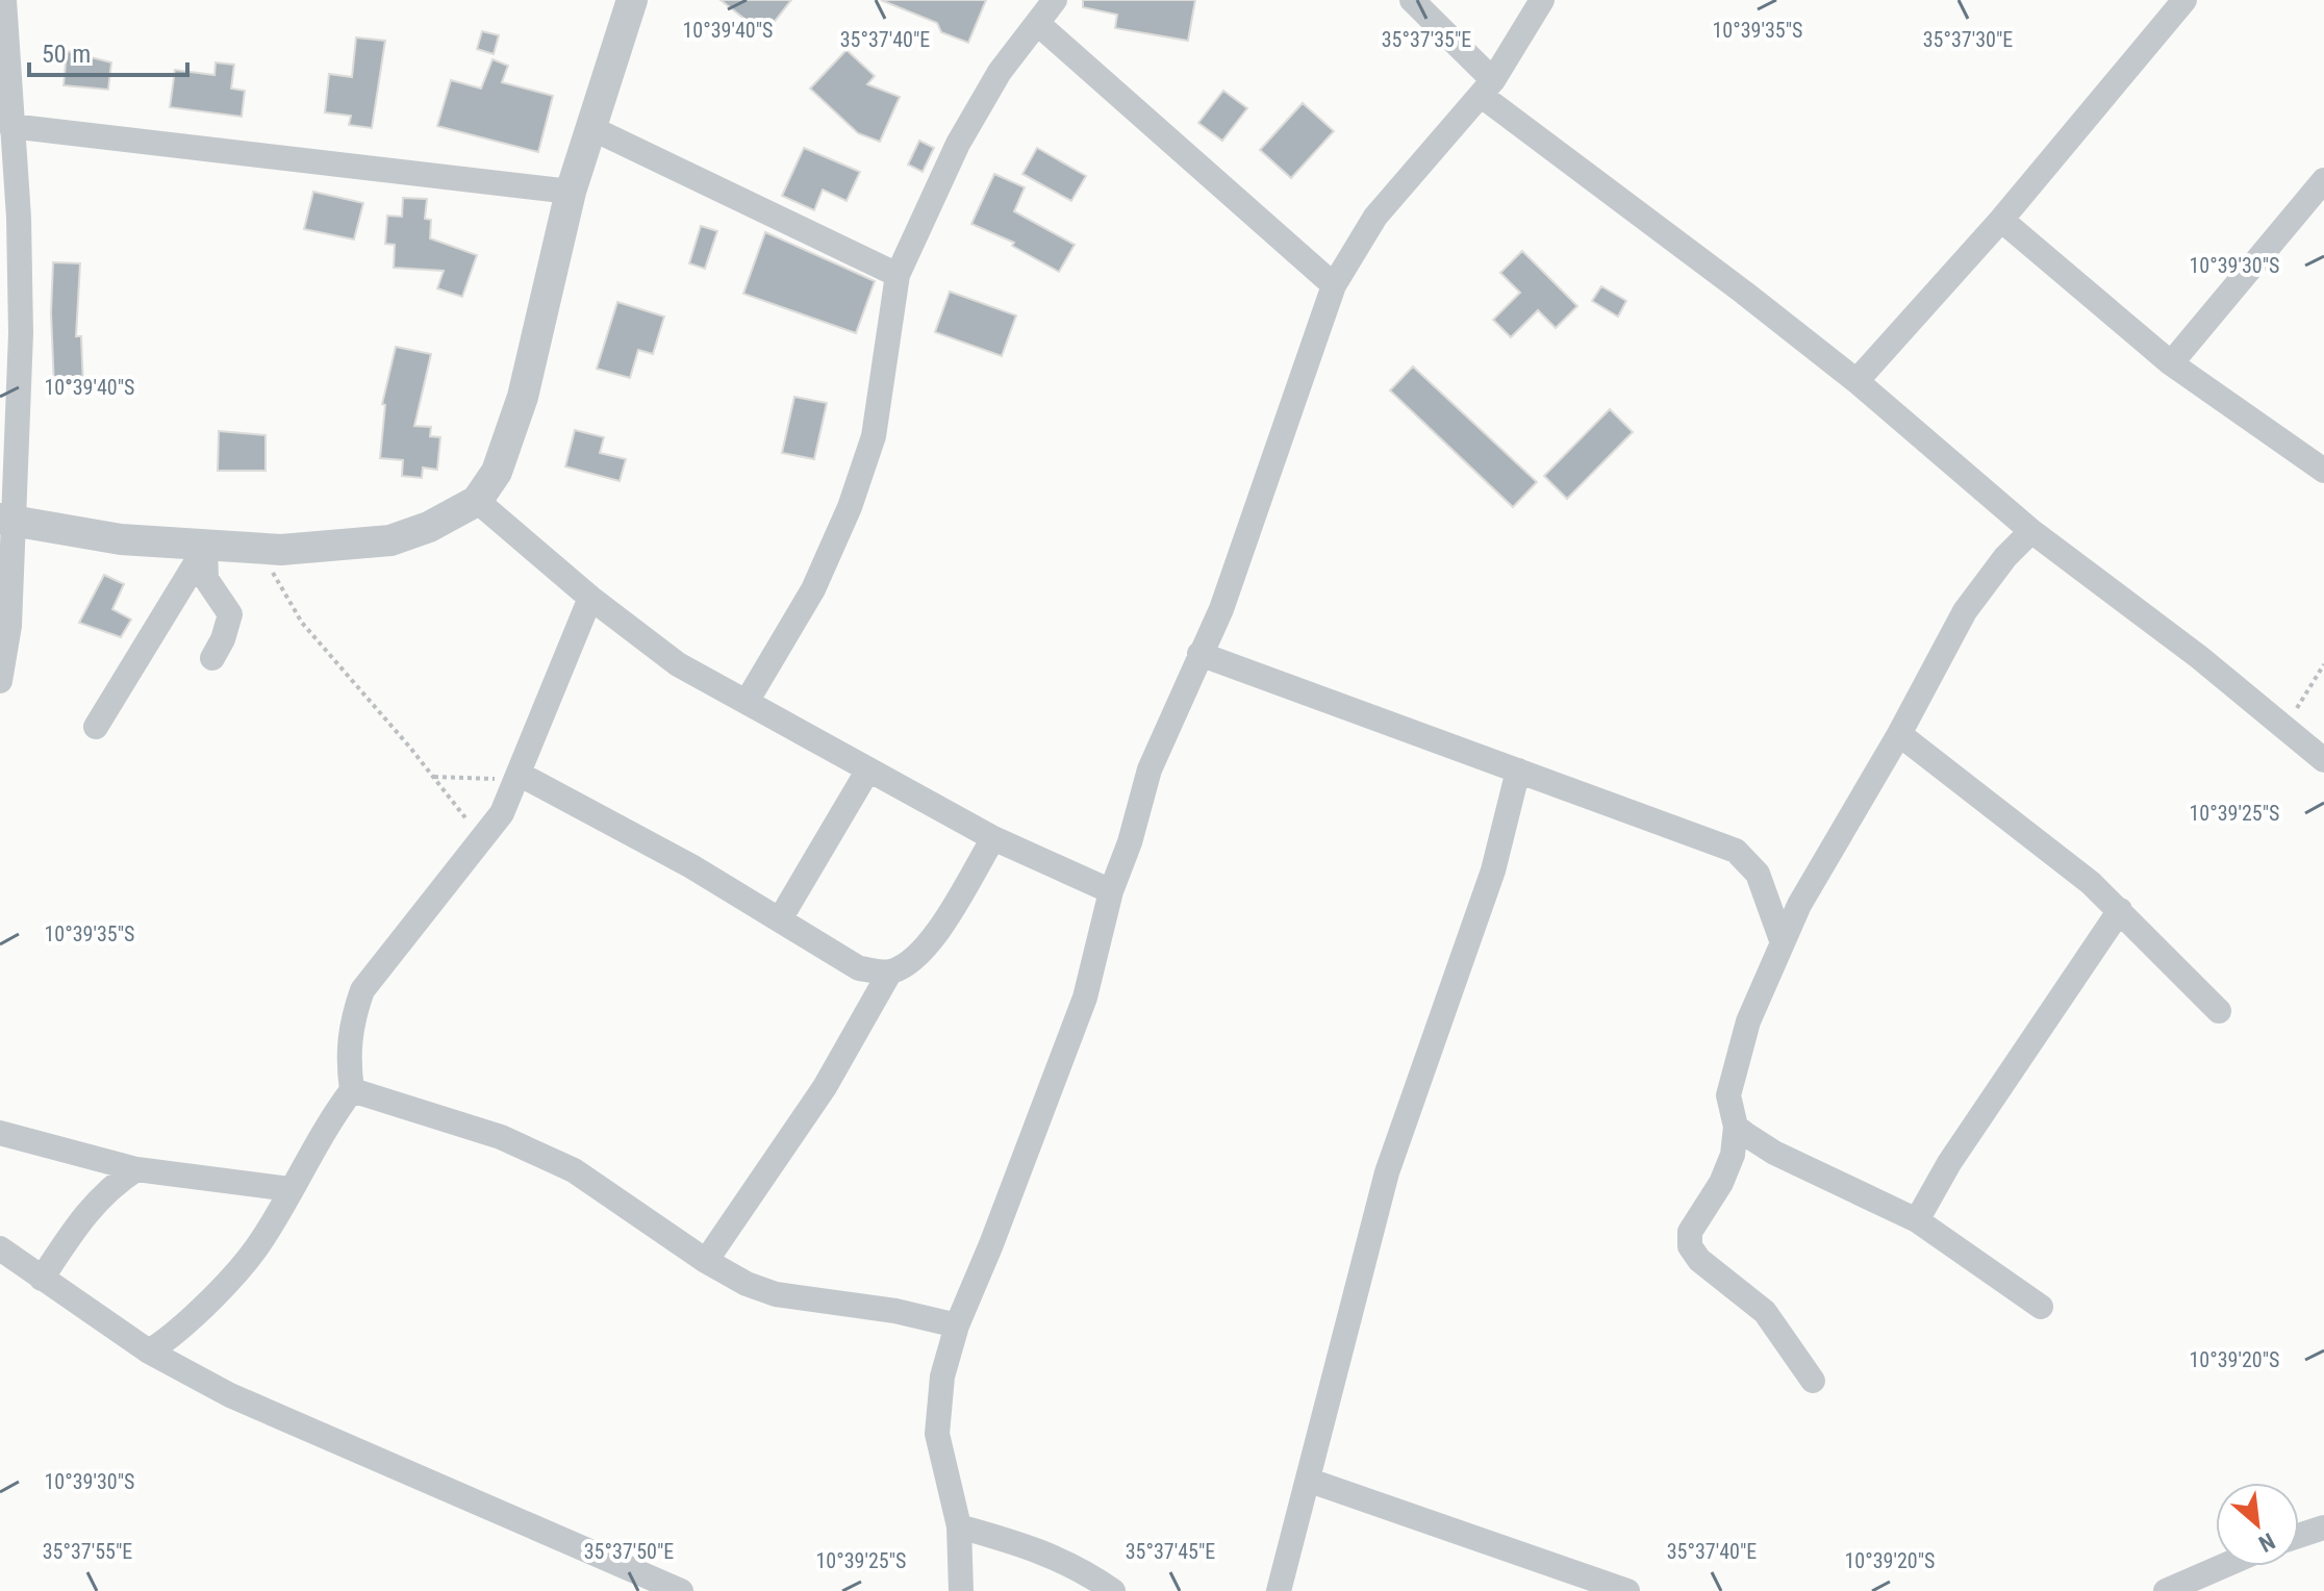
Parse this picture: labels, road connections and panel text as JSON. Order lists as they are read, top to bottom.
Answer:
{
  "scale_bar": "50 m",
  "north": "bottom right",
  "coordinates": [
    "10°39'40\"S",
    "10°39'35\"S",
    "35°37'40\"E",
    "35°37'35\"E",
    "35°37'30\"E",
    "10°39'30\"S",
    "10°39'25\"S",
    "10°39'20\"S",
    "35°37'55\"E",
    "35°37'50\"E",
    "35°37'45\"E"
  ]
}
